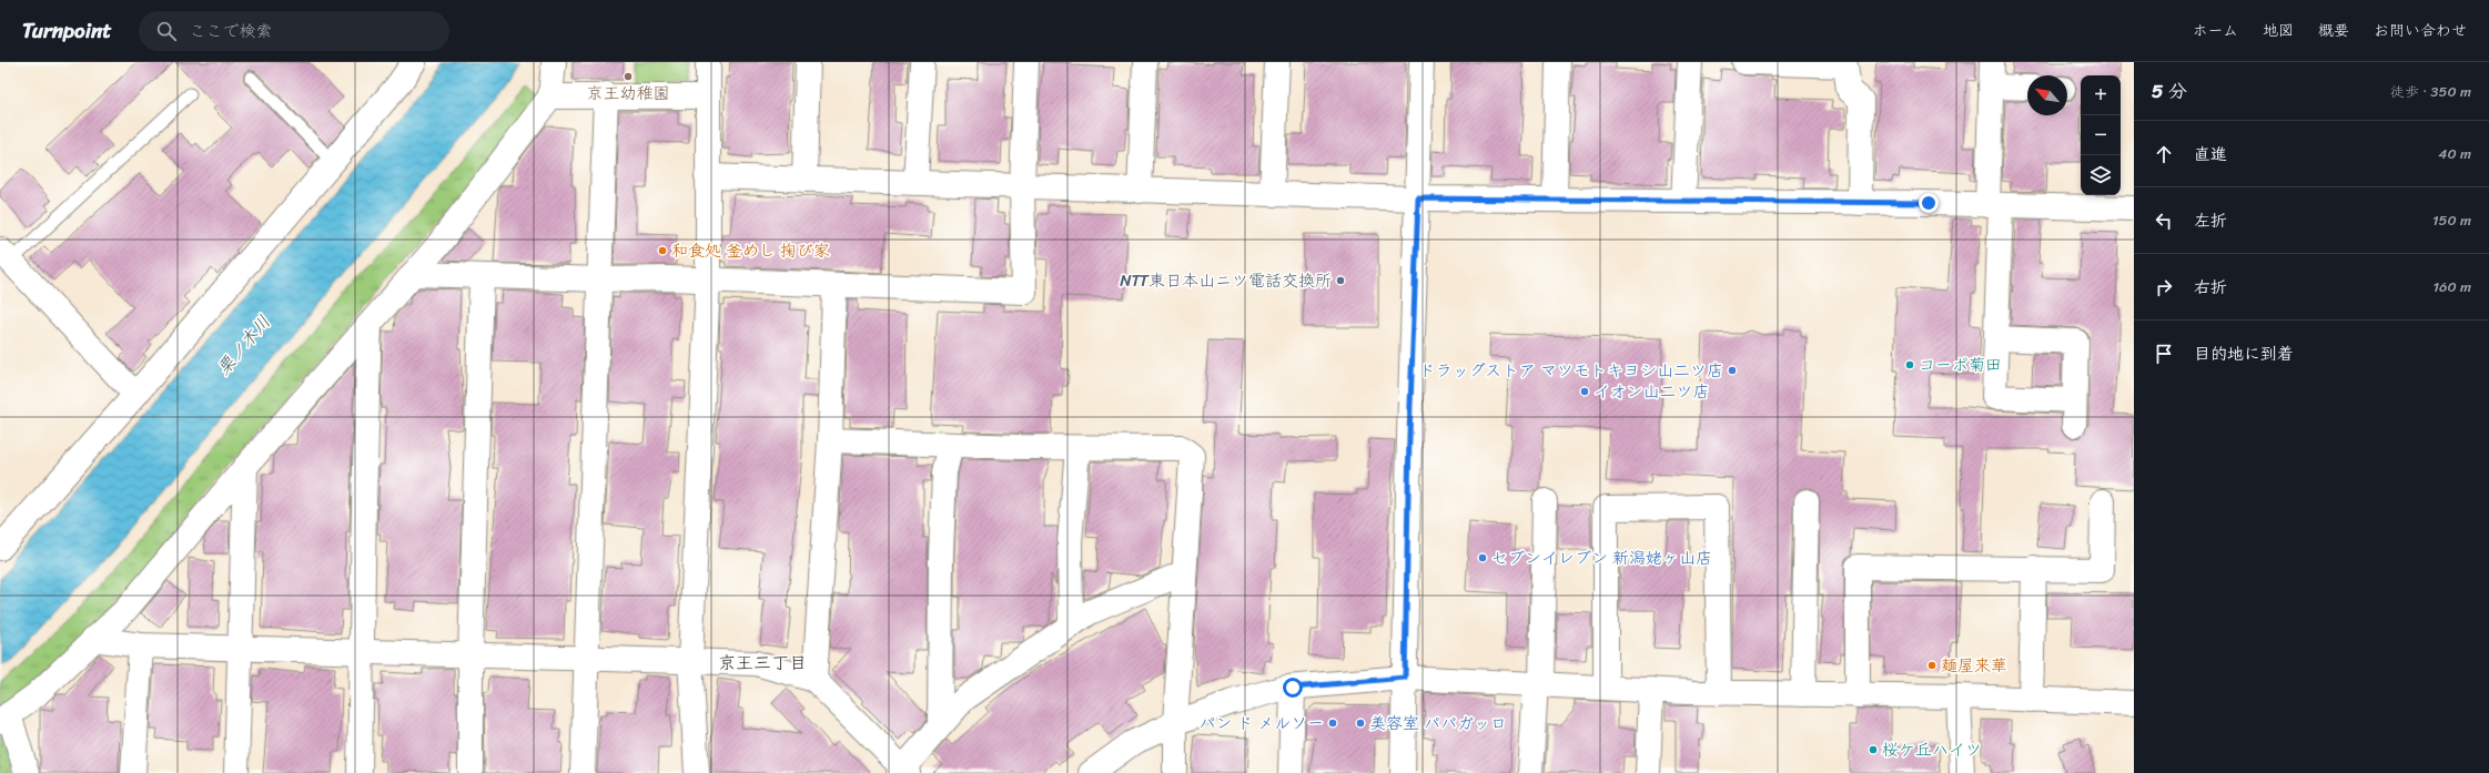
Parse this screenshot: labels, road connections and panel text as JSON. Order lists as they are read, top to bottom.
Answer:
{
  "districts": ["京王三丁目"],
  "water": ["栗ノ木川"],
  "places": [
    "京王幼稚園",
    "和食処 釜めし 掬び家",
    "NTT東日本山ニツ電話交換所",
    "コーポ菊田",
    "ドラッグストア マツモトキヨシ山二ツ店",
    "イオン山二ツ店",
    "セブンイレブン 新潟姥ヶ山店",
    "麺屋来華",
    "パン ド メルソー",
    "美容室 パパガッロ",
    "桜ケ丘ハイツ"
  ],
  "north": "top left",
  "page": {
    "header": "Turnpoint",
    "search": "ここで検索",
    "nav": [
      "ホーム",
      "地図",
      "概要",
      "お問い合わせ"
    ],
    "heading": ["5 分", "徒歩 · 350 m"],
    "map_buttons": ["+", "−"],
    "list": [
      ["直進", "40 m"],
      ["左折", "150 m"],
      ["右折", "160 m"],
      "目的地に到着"
    ]
  }
}
